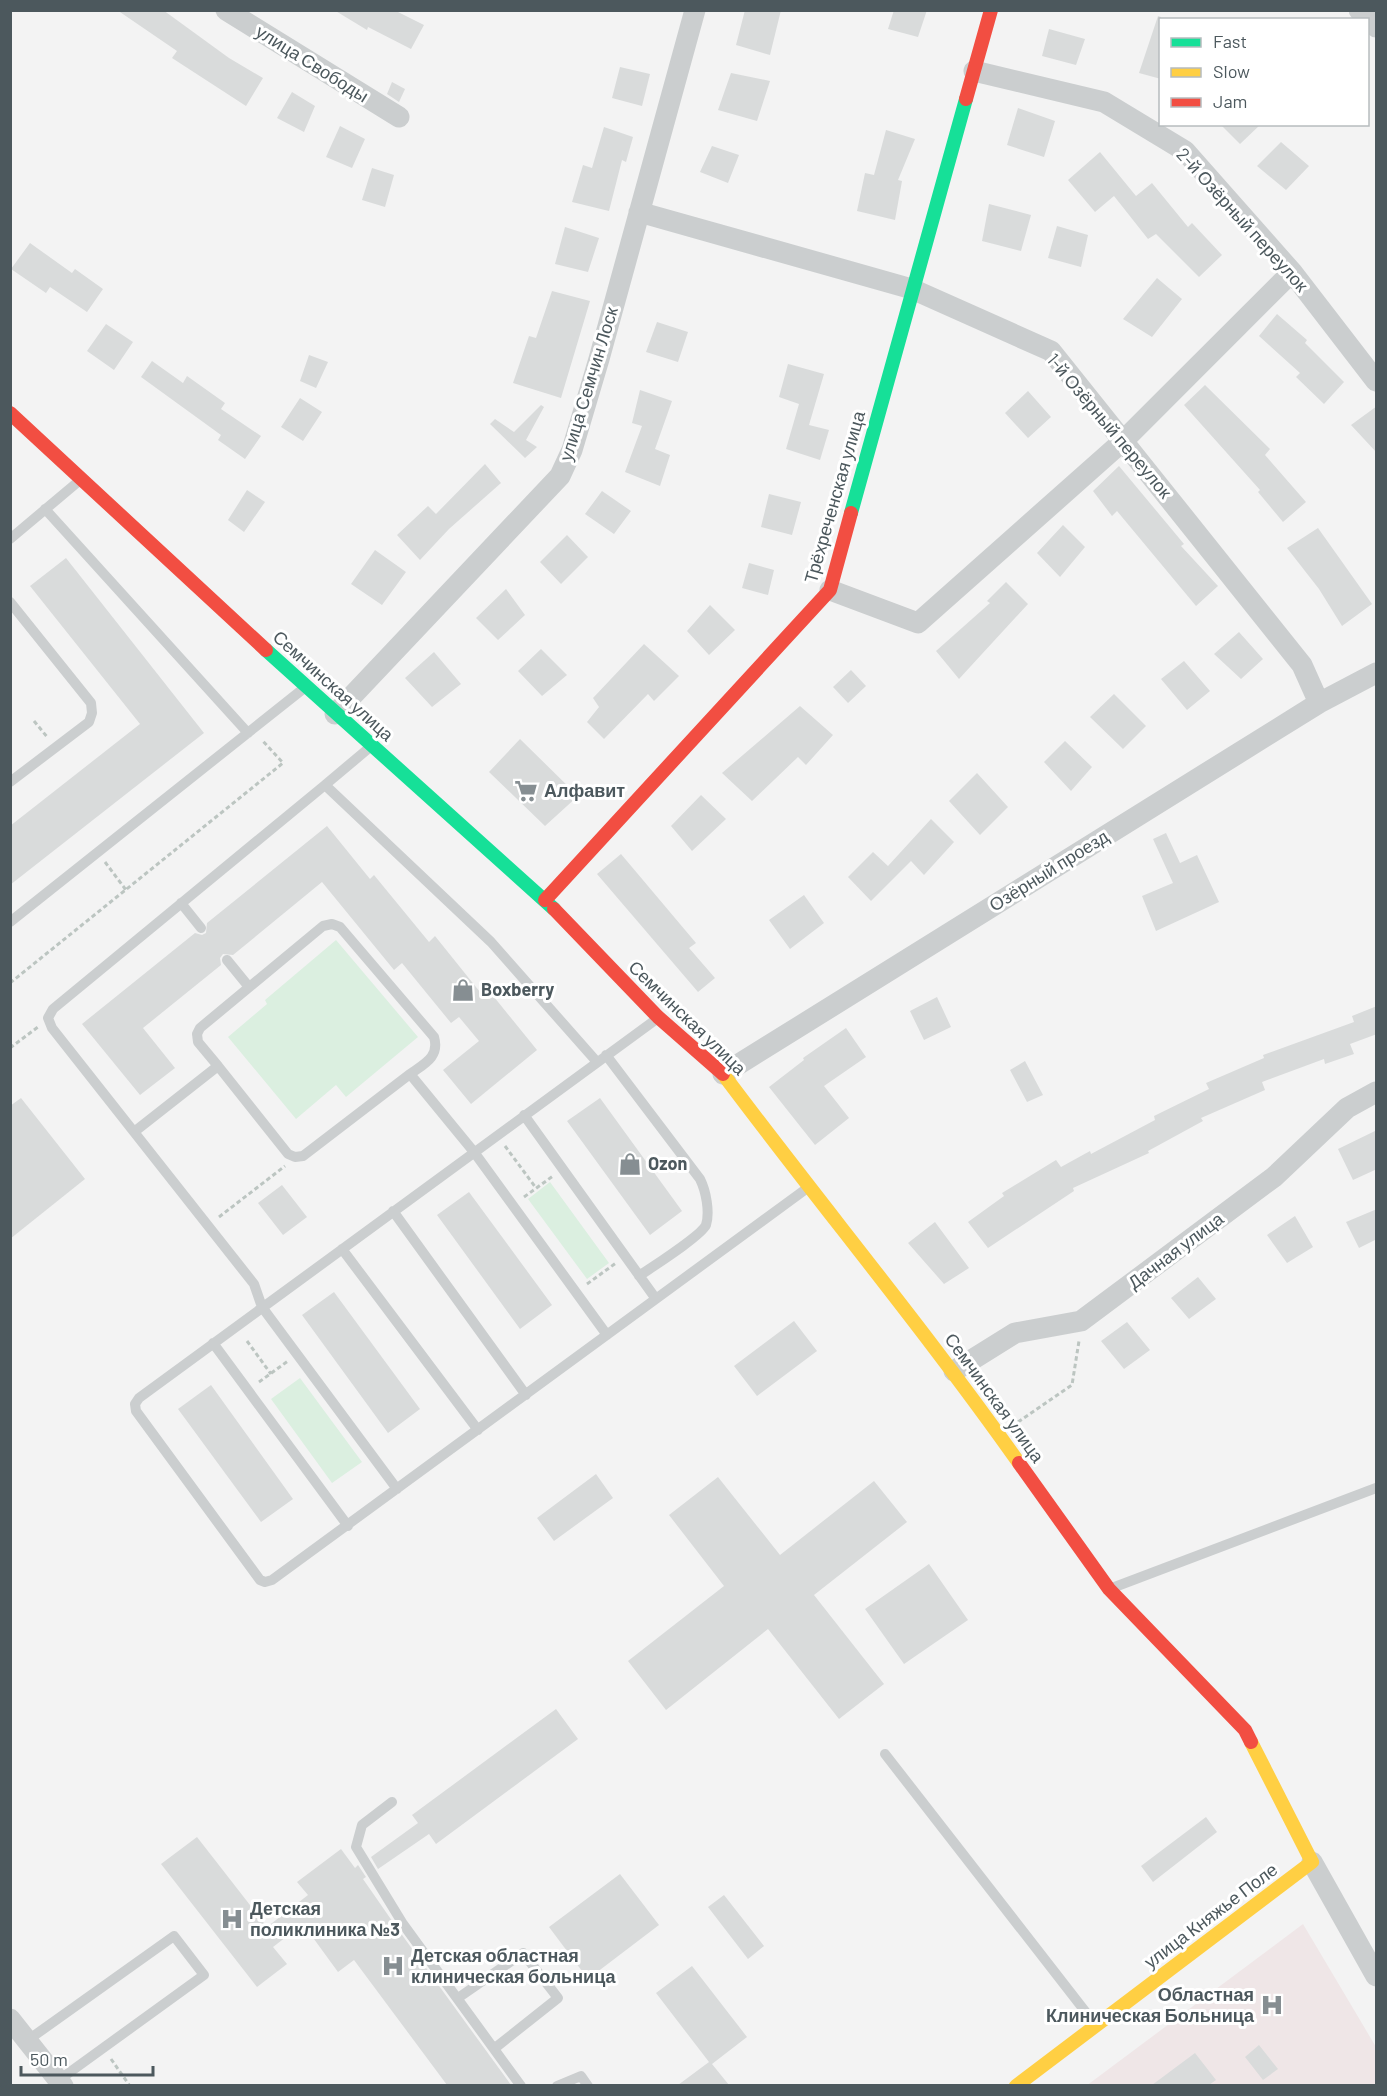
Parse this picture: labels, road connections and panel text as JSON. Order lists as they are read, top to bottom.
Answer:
{
  "streets": {
    "street": [
      "улица Свободы",
      "2-й Озёрный переулок",
      "улица Семчин Лоск",
      "1-й Озёрный переулок",
      "Трёхреченская улица",
      "Семчинская улица",
      "Озёрный проезд",
      "Дачная улица",
      "улица Княжье Поле"
    ]
  },
  "crossings": [
    ["2-й Озёрный переулок", "Трёхреченская улица"],
    ["улица Семчин Лоск", "1-й Озёрный переулок"],
    ["улица Семчин Лоск", "Семчинская улица"],
    ["1-й Озёрный переулок", "Трёхреченская улица"],
    ["1-й Озёрный переулок", "Озёрный проезд"],
    ["Трёхреченская улица", "Семчинская улица"],
    ["Семчинская улица", "Озёрный проезд"],
    ["Семчинская улица", "Дачная улица"],
    ["Семчинская улица", "улица Княжье Поле"]
  ],
  "places": {
    "supermarket": ["Алфавит"],
    "shop": ["Boxberry", "Ozon"],
    "hospital": ["Детская поликлиника №3", "Детская областная клиническая больница", "Областная Клиническая Больница"]
  },
  "legend": ["Fast", "Slow", "Jam"],
  "scale_bar": "50 m"
}
